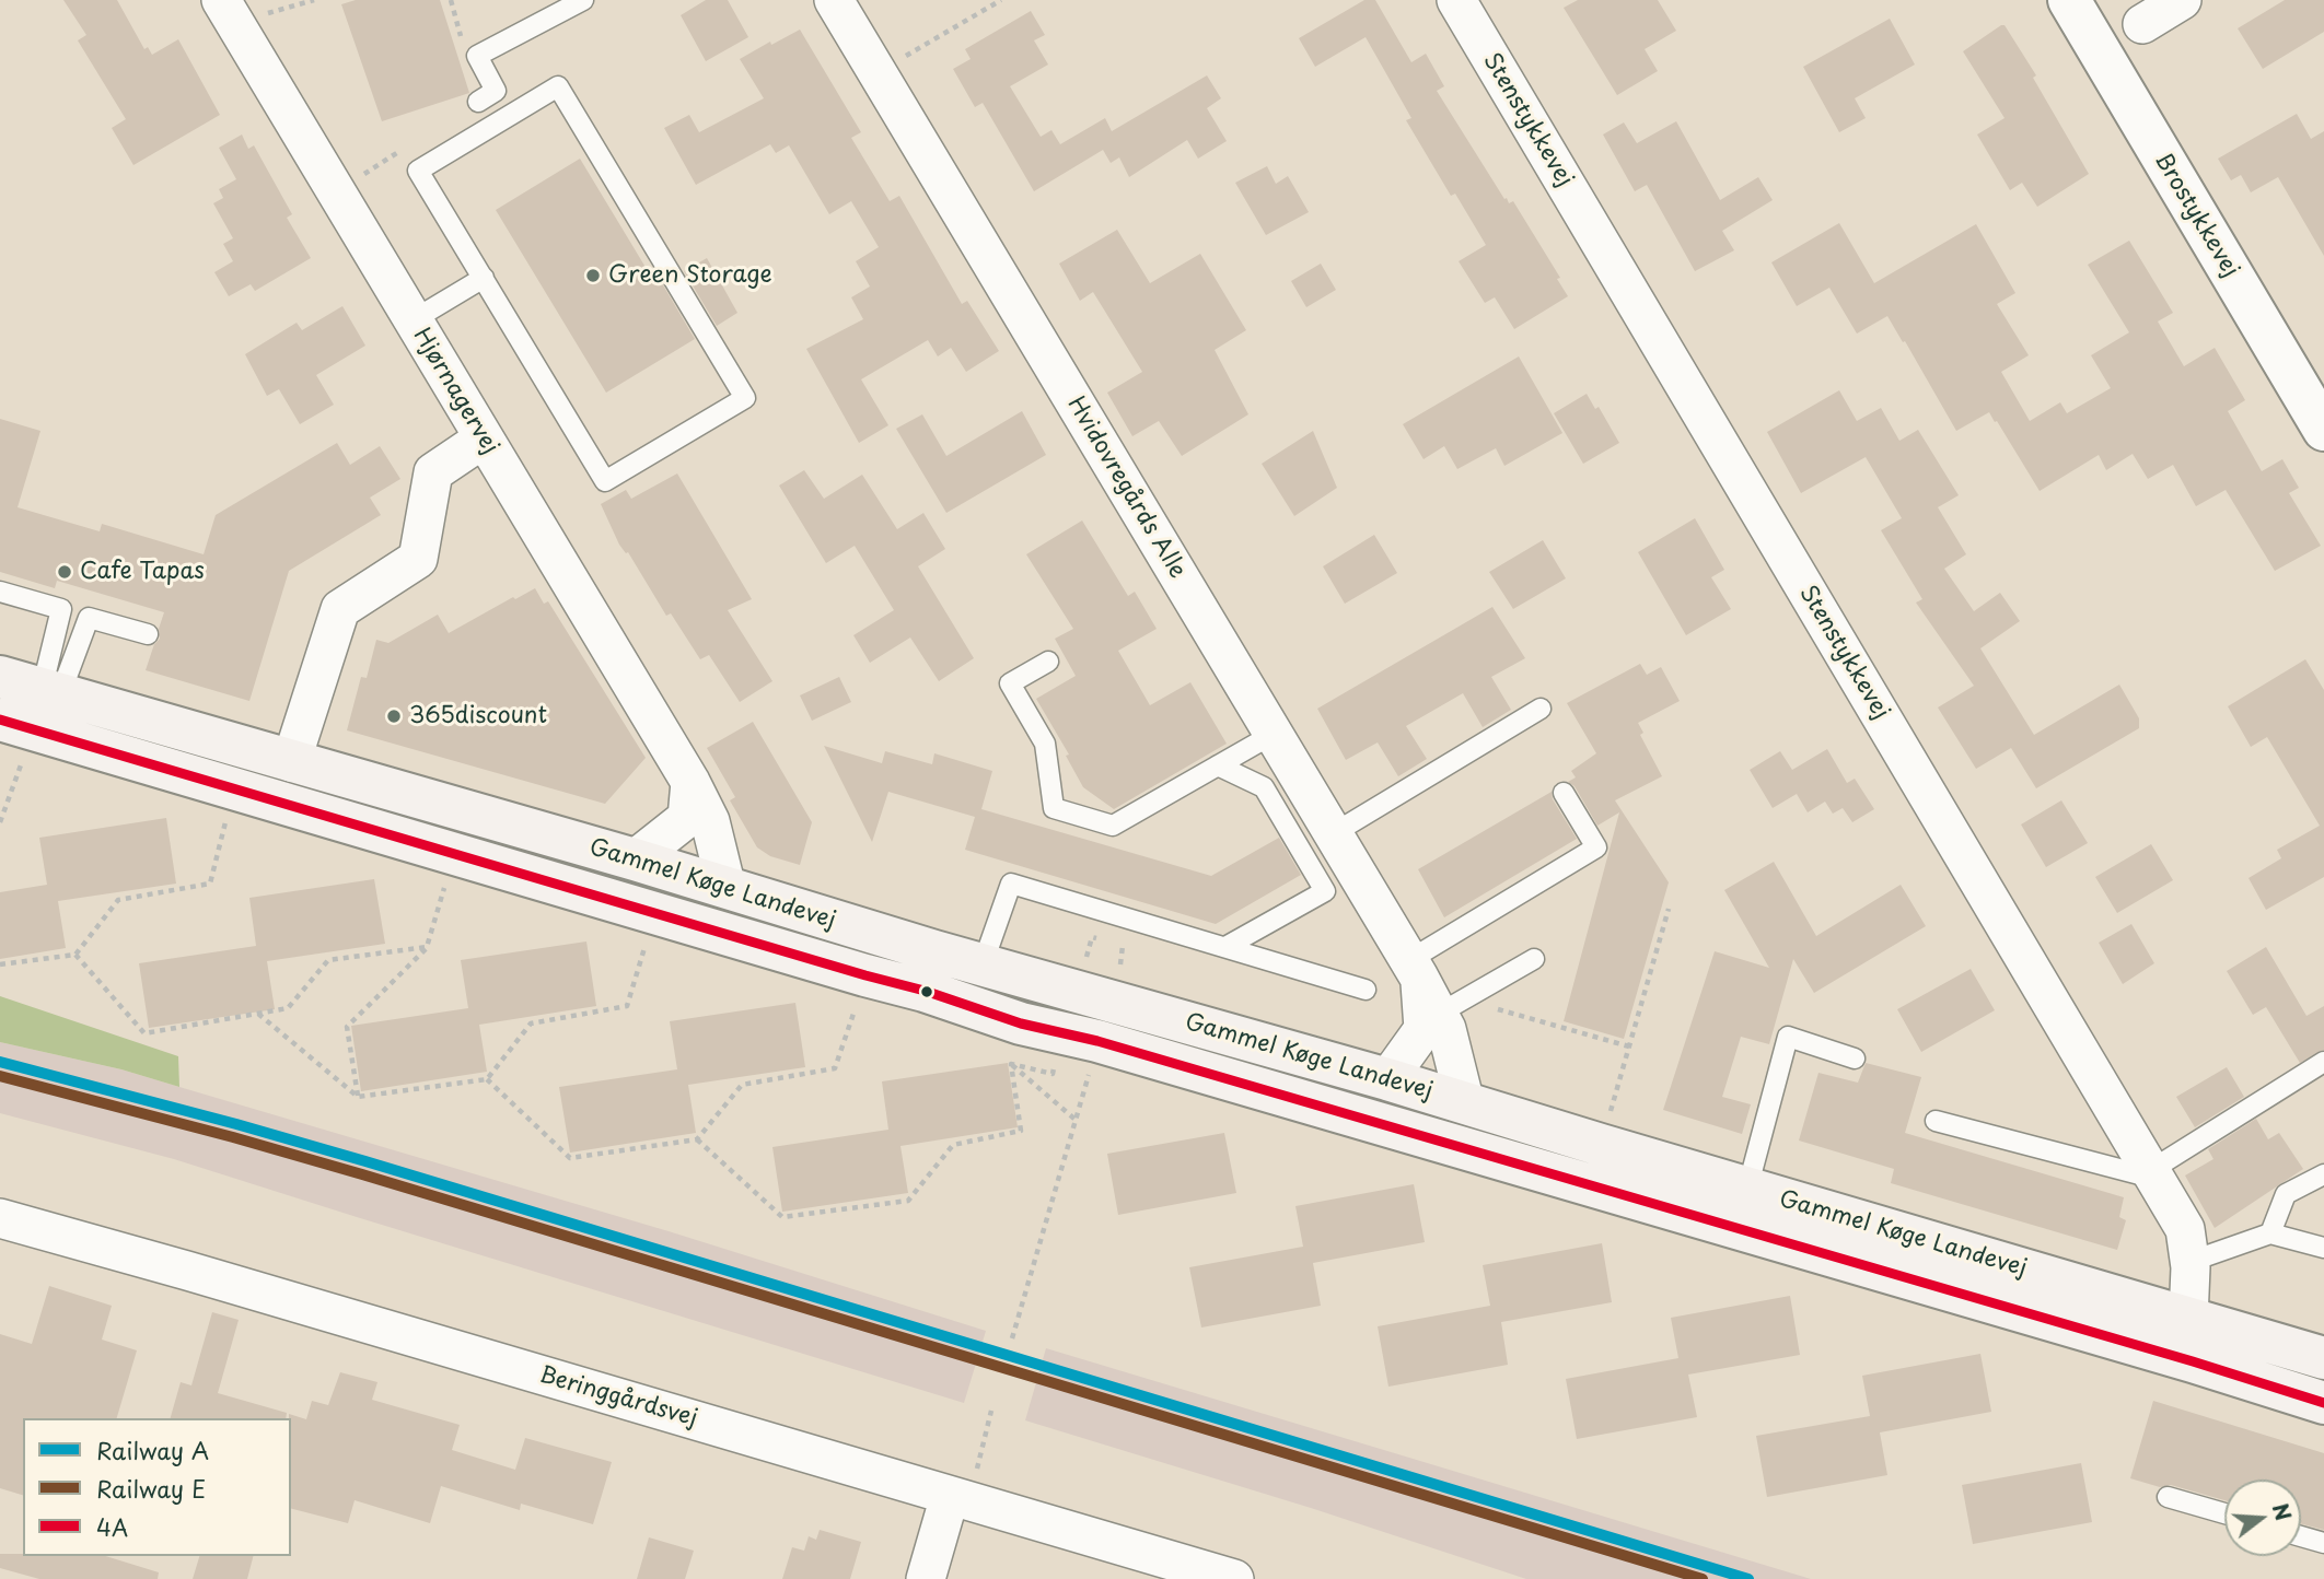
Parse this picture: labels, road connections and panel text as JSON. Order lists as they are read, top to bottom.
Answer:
{
  "streets": {
    "main road": ["Gammel Køge Landevej"],
    "street": [
      "Stenstykkevej",
      "Brostykkevej",
      "Hjørnagervej",
      "Hvidovregårds Alle",
      "Beringgårdsvej"
    ]
  },
  "crossings": [
    ["Stenstykkevej", "Gammel Køge Landevej"],
    ["Hjørnagervej", "Gammel Køge Landevej"],
    ["Hvidovregårds Alle", "Gammel Køge Landevej"]
  ],
  "places": ["Green Storage", "Cafe Tapas", "365discount"],
  "lines": ["transit line 4A", "rail line A", "rail line E"],
  "legend": ["Railway A", "Railway E", "4A"],
  "north": "right"
}
